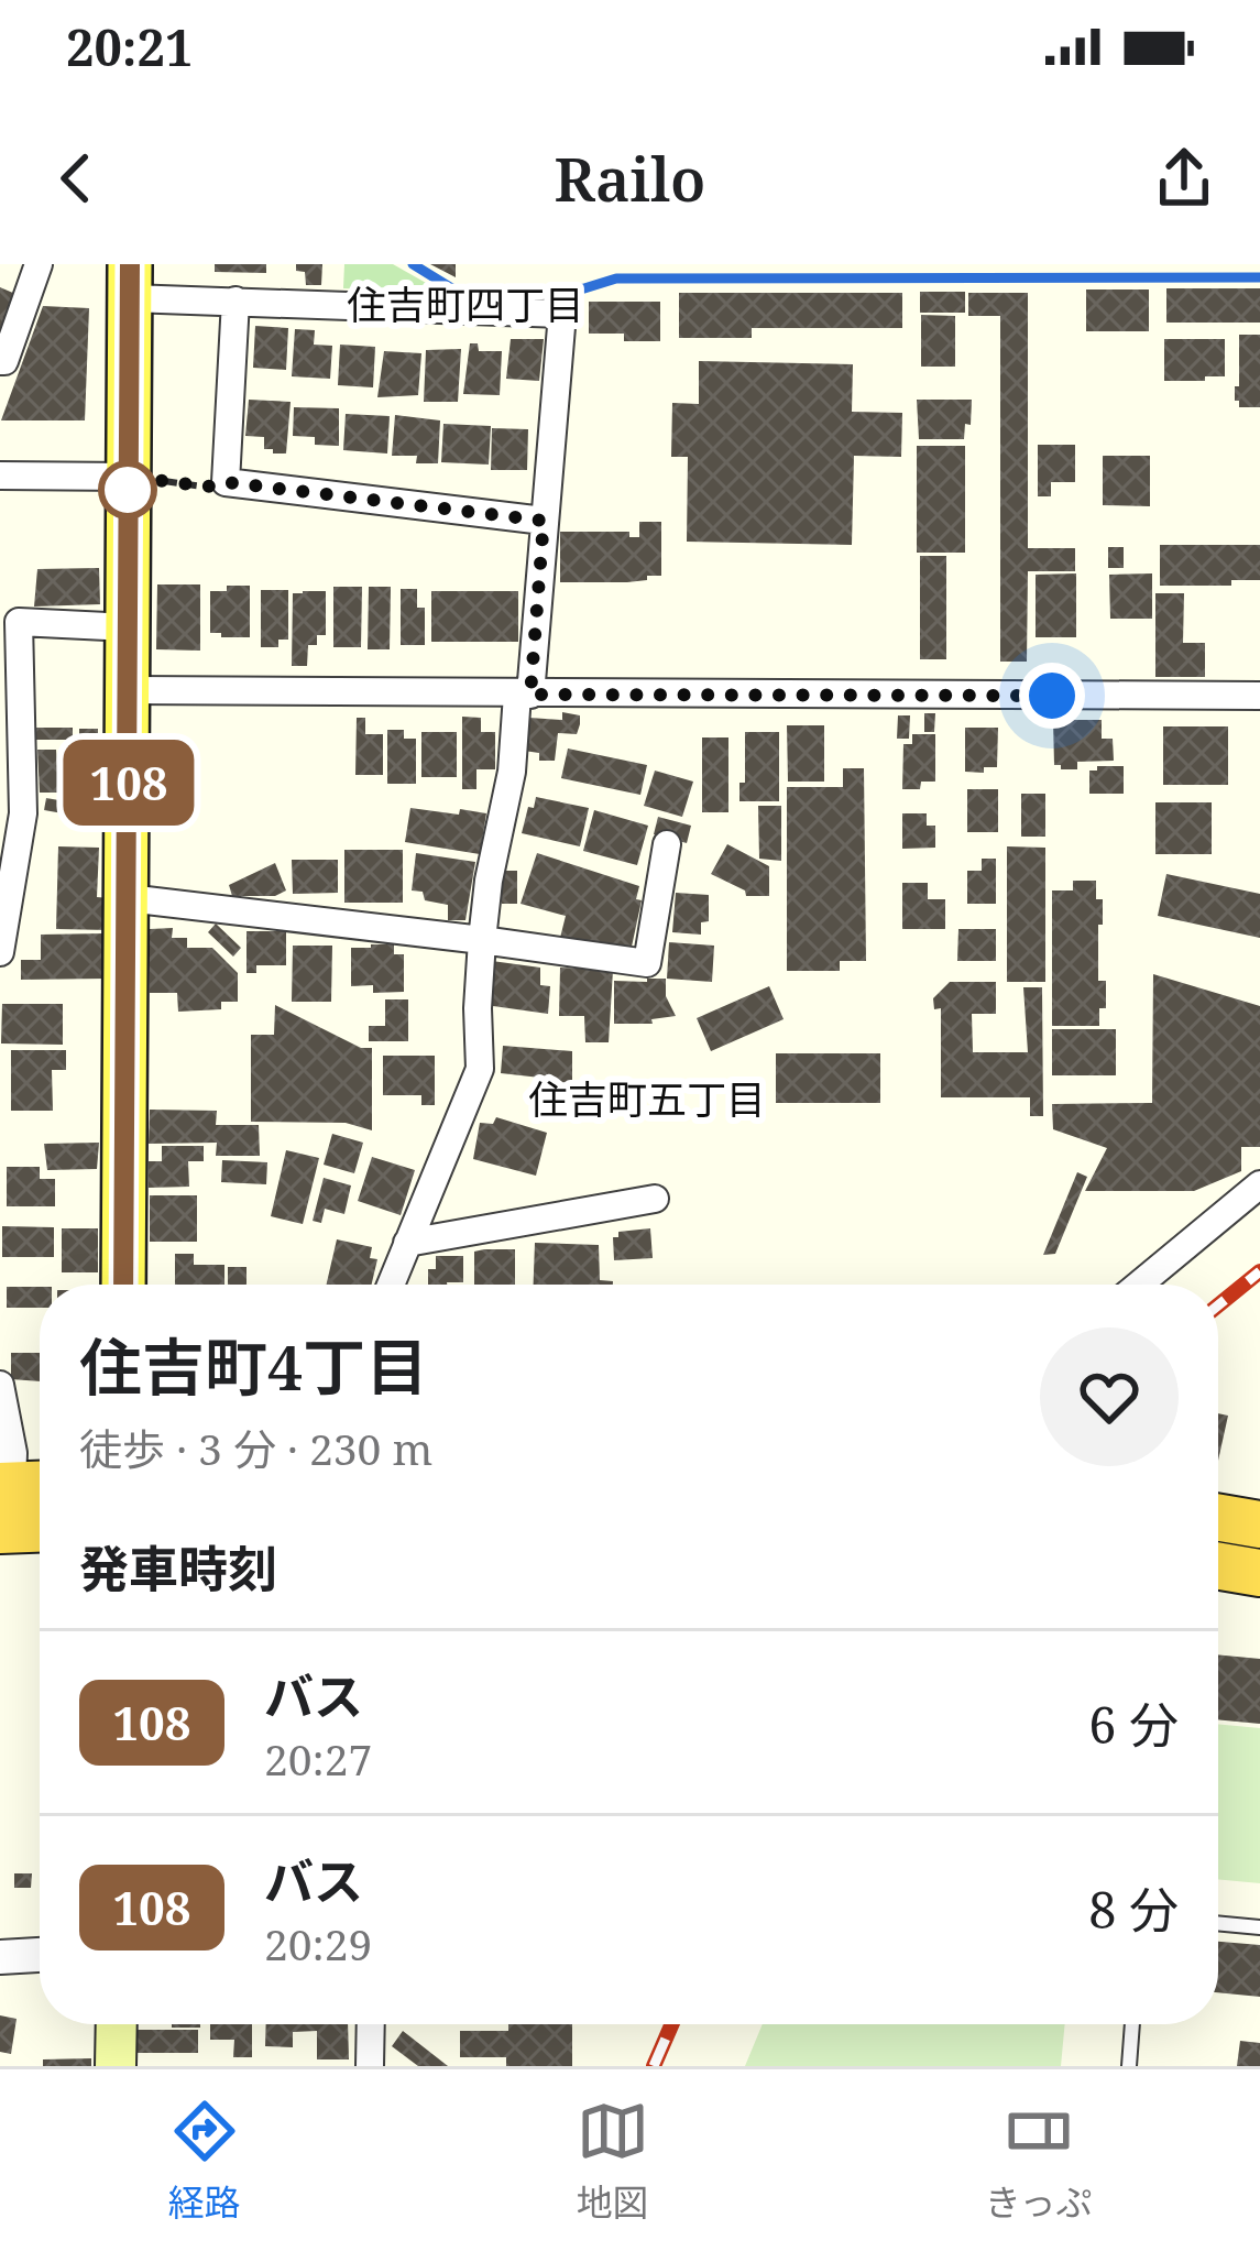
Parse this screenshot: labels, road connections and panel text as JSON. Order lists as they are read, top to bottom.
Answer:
{
  "districts": ["住吉町四丁目", "住吉町五丁目"],
  "lines": ["bus line 108"],
  "page": {
    "status": "20:21",
    "header": "Railo",
    "on_map": "108",
    "heading": [
      ["住吉町4丁目", "徒歩 · 3 分 · 230 m"],
      "発車時刻"
    ],
    "list": [
      {
        "mark": "108",
        "name": "バス",
        "note": "20:27",
        "value": "6 分"
      },
      {
        "mark": "108",
        "name": "バス",
        "note": "20:29",
        "value": "8 分"
      }
    ],
    "tabs": ["経路", "地図", "きっぷ"]
  }
}
